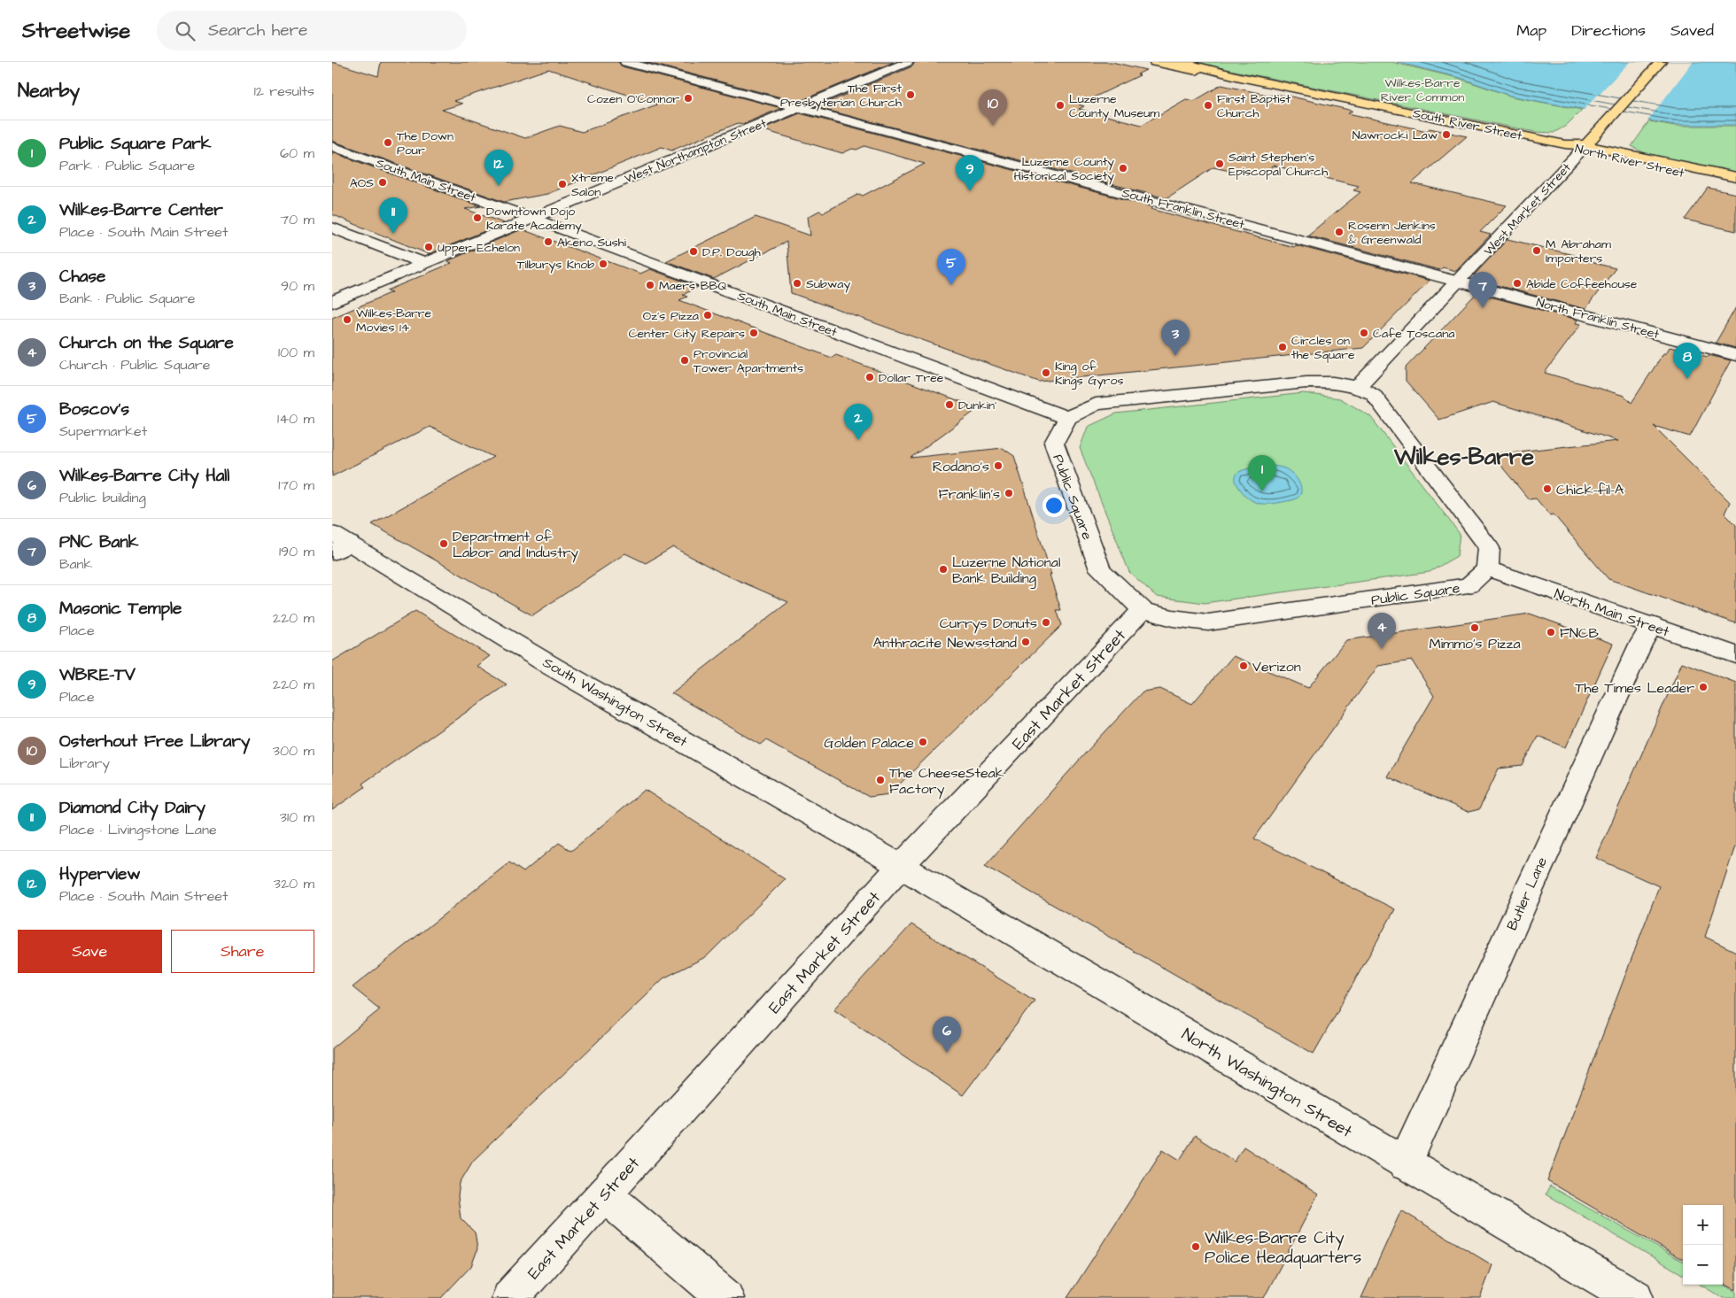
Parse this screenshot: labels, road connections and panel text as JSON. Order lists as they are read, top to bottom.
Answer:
{
  "streets": {
    "main road": ["South River Street", "North River Street", "West Market Street"],
    "street": [
      "West Northampton Street",
      "South Main Street",
      "South Franklin Street",
      "North Franklin Street",
      "Public Square",
      "North Main Street",
      "East Market Street",
      "South Washington Street",
      "Butler Lane",
      "North Washington Street"
    ]
  },
  "crossings": [
    ["South River Street", "North River Street"],
    ["West Northampton Street", "South Main Street"],
    ["West Northampton Street", "South Franklin Street"],
    ["North River Street", "West Market Street"],
    ["South Main Street", "Public Square"],
    ["South Franklin Street", "West Market Street"],
    ["South Franklin Street", "North Franklin Street"],
    ["West Market Street", "North Franklin Street"],
    ["Public Square", "North Main Street"],
    ["Public Square", "East Market Street"],
    ["North Main Street", "Butler Lane"],
    ["East Market Street", "South Washington Street"],
    ["East Market Street", "North Washington Street"],
    ["South Washington Street", "North Washington Street"],
    ["Butler Lane", "North Washington Street"]
  ],
  "districts": ["Wilkes-Barre"],
  "parks": ["Wilkes-Barre River Common"],
  "places": [
    "The First Presbyterian Church",
    "Cozen O'Connor",
    "Luzerne County Museum",
    "First Baptist Church",
    "Nawrocki Law",
    "The Down Pour",
    "Saint Stephen's Episcopal Church",
    "Luzerne County Historical Society",
    "AOS",
    "Xtreme Salon",
    "Downtown Dojo Karate Academy",
    "Rosenn Jenkins & Greenwald",
    "Akeno Sushi",
    "Upper Echelon",
    "M Abraham Importers",
    "D.P. Dough",
    "Tilburys Knob",
    "Subway",
    "Abide Coffeehouse",
    "Maers BBQ",
    "Oz's Pizza",
    "Wilkes-Barre Movies 14",
    "Center City Repairs",
    "Cafe Toscana",
    "Circles on the Square",
    "Provincial Tower Apartments",
    "King of Kings Gyros",
    "Dollar Tree",
    "Dunkin'",
    "Rodano's",
    "Chick-fil-A",
    "Franklin's",
    "Department of Labor and Industry",
    "Luzerne National Bank Building",
    "Currys Donuts",
    "Mimmo's Pizza",
    "FNCB",
    "Anthracite Newsstand",
    "Verizon",
    "The Times Leader",
    "Golden Palace",
    "The CheeseSteak Factory",
    "Wilkes-Barre City Police Headquarters"
  ],
  "page": {
    "header": "Streetwise",
    "search": "Search here",
    "nav": ["Map", "Directions", "Saved"],
    "heading": ["Nearby", "12 results"],
    "pins": [
      "10",
      "12",
      "9",
      "11",
      "5",
      "7",
      "3",
      "8",
      "2",
      "1",
      "4",
      "6"
    ],
    "list": [
      {
        "mark": "1",
        "name": "Public Square Park",
        "note": "Park · Public Square",
        "value": "60 m"
      },
      {
        "mark": "2",
        "name": "Wilkes-Barre Center",
        "note": "Place · South Main Street",
        "value": "70 m"
      },
      {
        "mark": "3",
        "name": "Chase",
        "note": "Bank · Public Square",
        "value": "90 m"
      },
      {
        "mark": "4",
        "name": "Church on the Square",
        "note": "Church · Public Square",
        "value": "100 m"
      },
      {
        "mark": "5",
        "name": "Boscov's",
        "note": "Supermarket",
        "value": "140 m"
      },
      {
        "mark": "6",
        "name": "Wilkes-Barre City Hall",
        "note": "Public building",
        "value": "170 m"
      },
      {
        "mark": "7",
        "name": "PNC Bank",
        "note": "Bank",
        "value": "190 m"
      },
      {
        "mark": "8",
        "name": "Masonic Temple",
        "note": "Place",
        "value": "220 m"
      },
      {
        "mark": "9",
        "name": "WBRE-TV",
        "note": "Place",
        "value": "220 m"
      },
      {
        "mark": "10",
        "name": "Osterhout Free Library",
        "note": "Library",
        "value": "300 m"
      },
      {
        "mark": "11",
        "name": "Diamond City Dairy",
        "note": "Place · Livingstone Lane",
        "value": "310 m"
      },
      {
        "mark": "12",
        "name": "Hyperview",
        "note": "Place · South Main Street",
        "value": "320 m"
      }
    ],
    "buttons": ["Save", "Share"],
    "map_buttons": ["+", "−"]
  }
}
